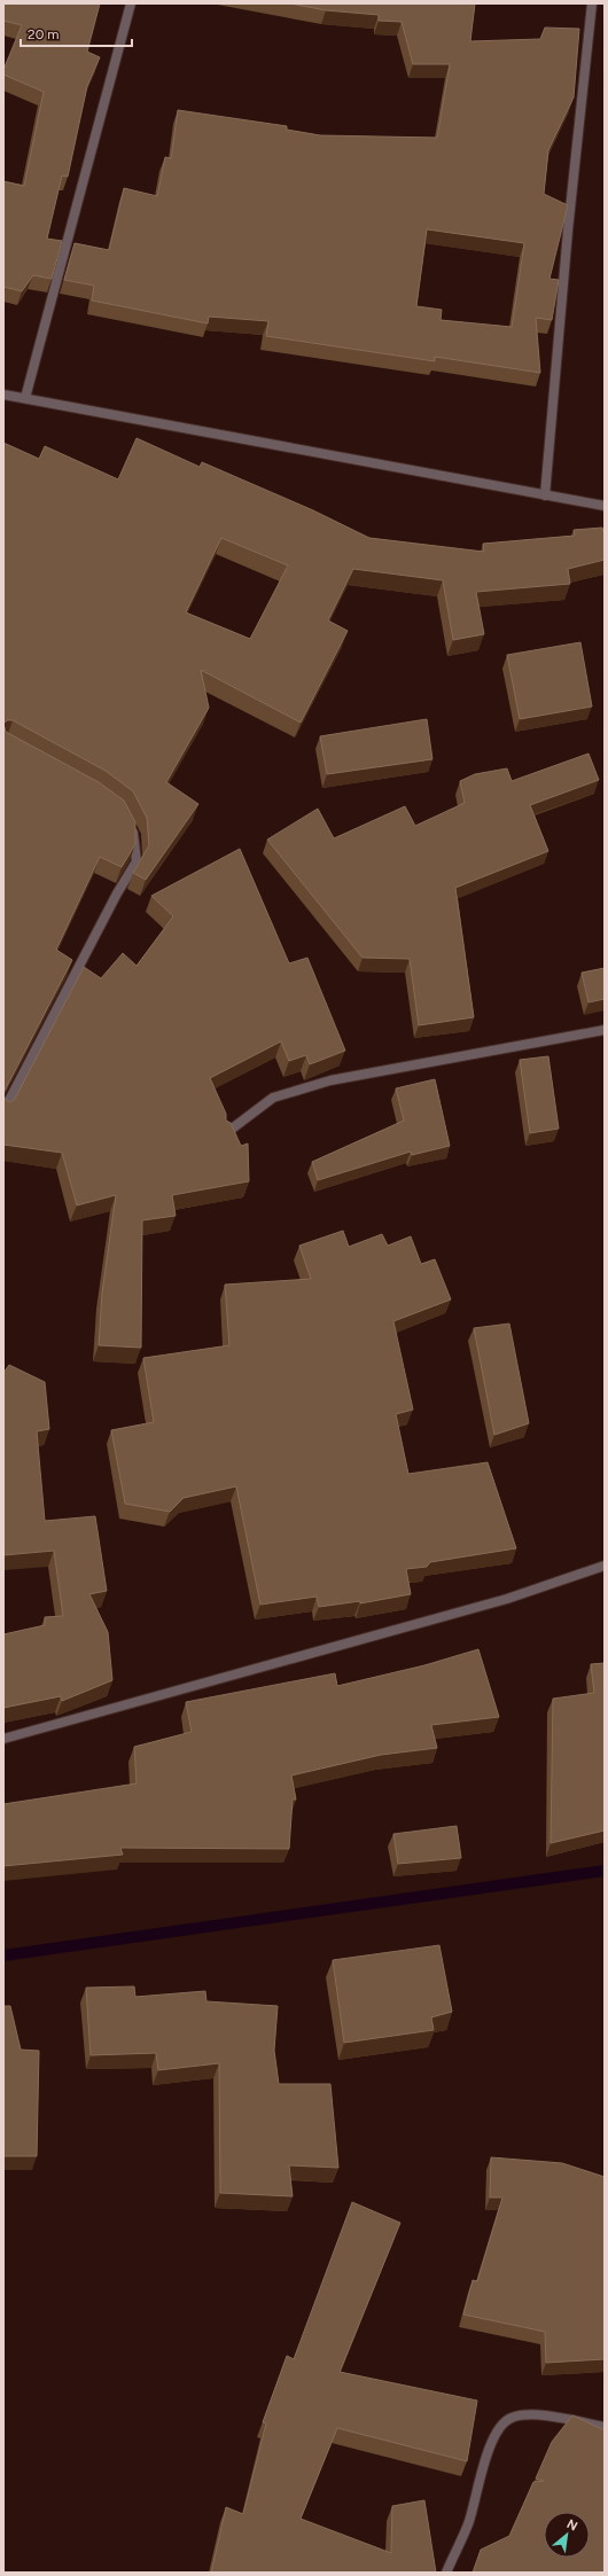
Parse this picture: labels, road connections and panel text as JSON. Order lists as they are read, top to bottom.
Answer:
{
  "scale_bar": "20 m",
  "north": "top right"
}
